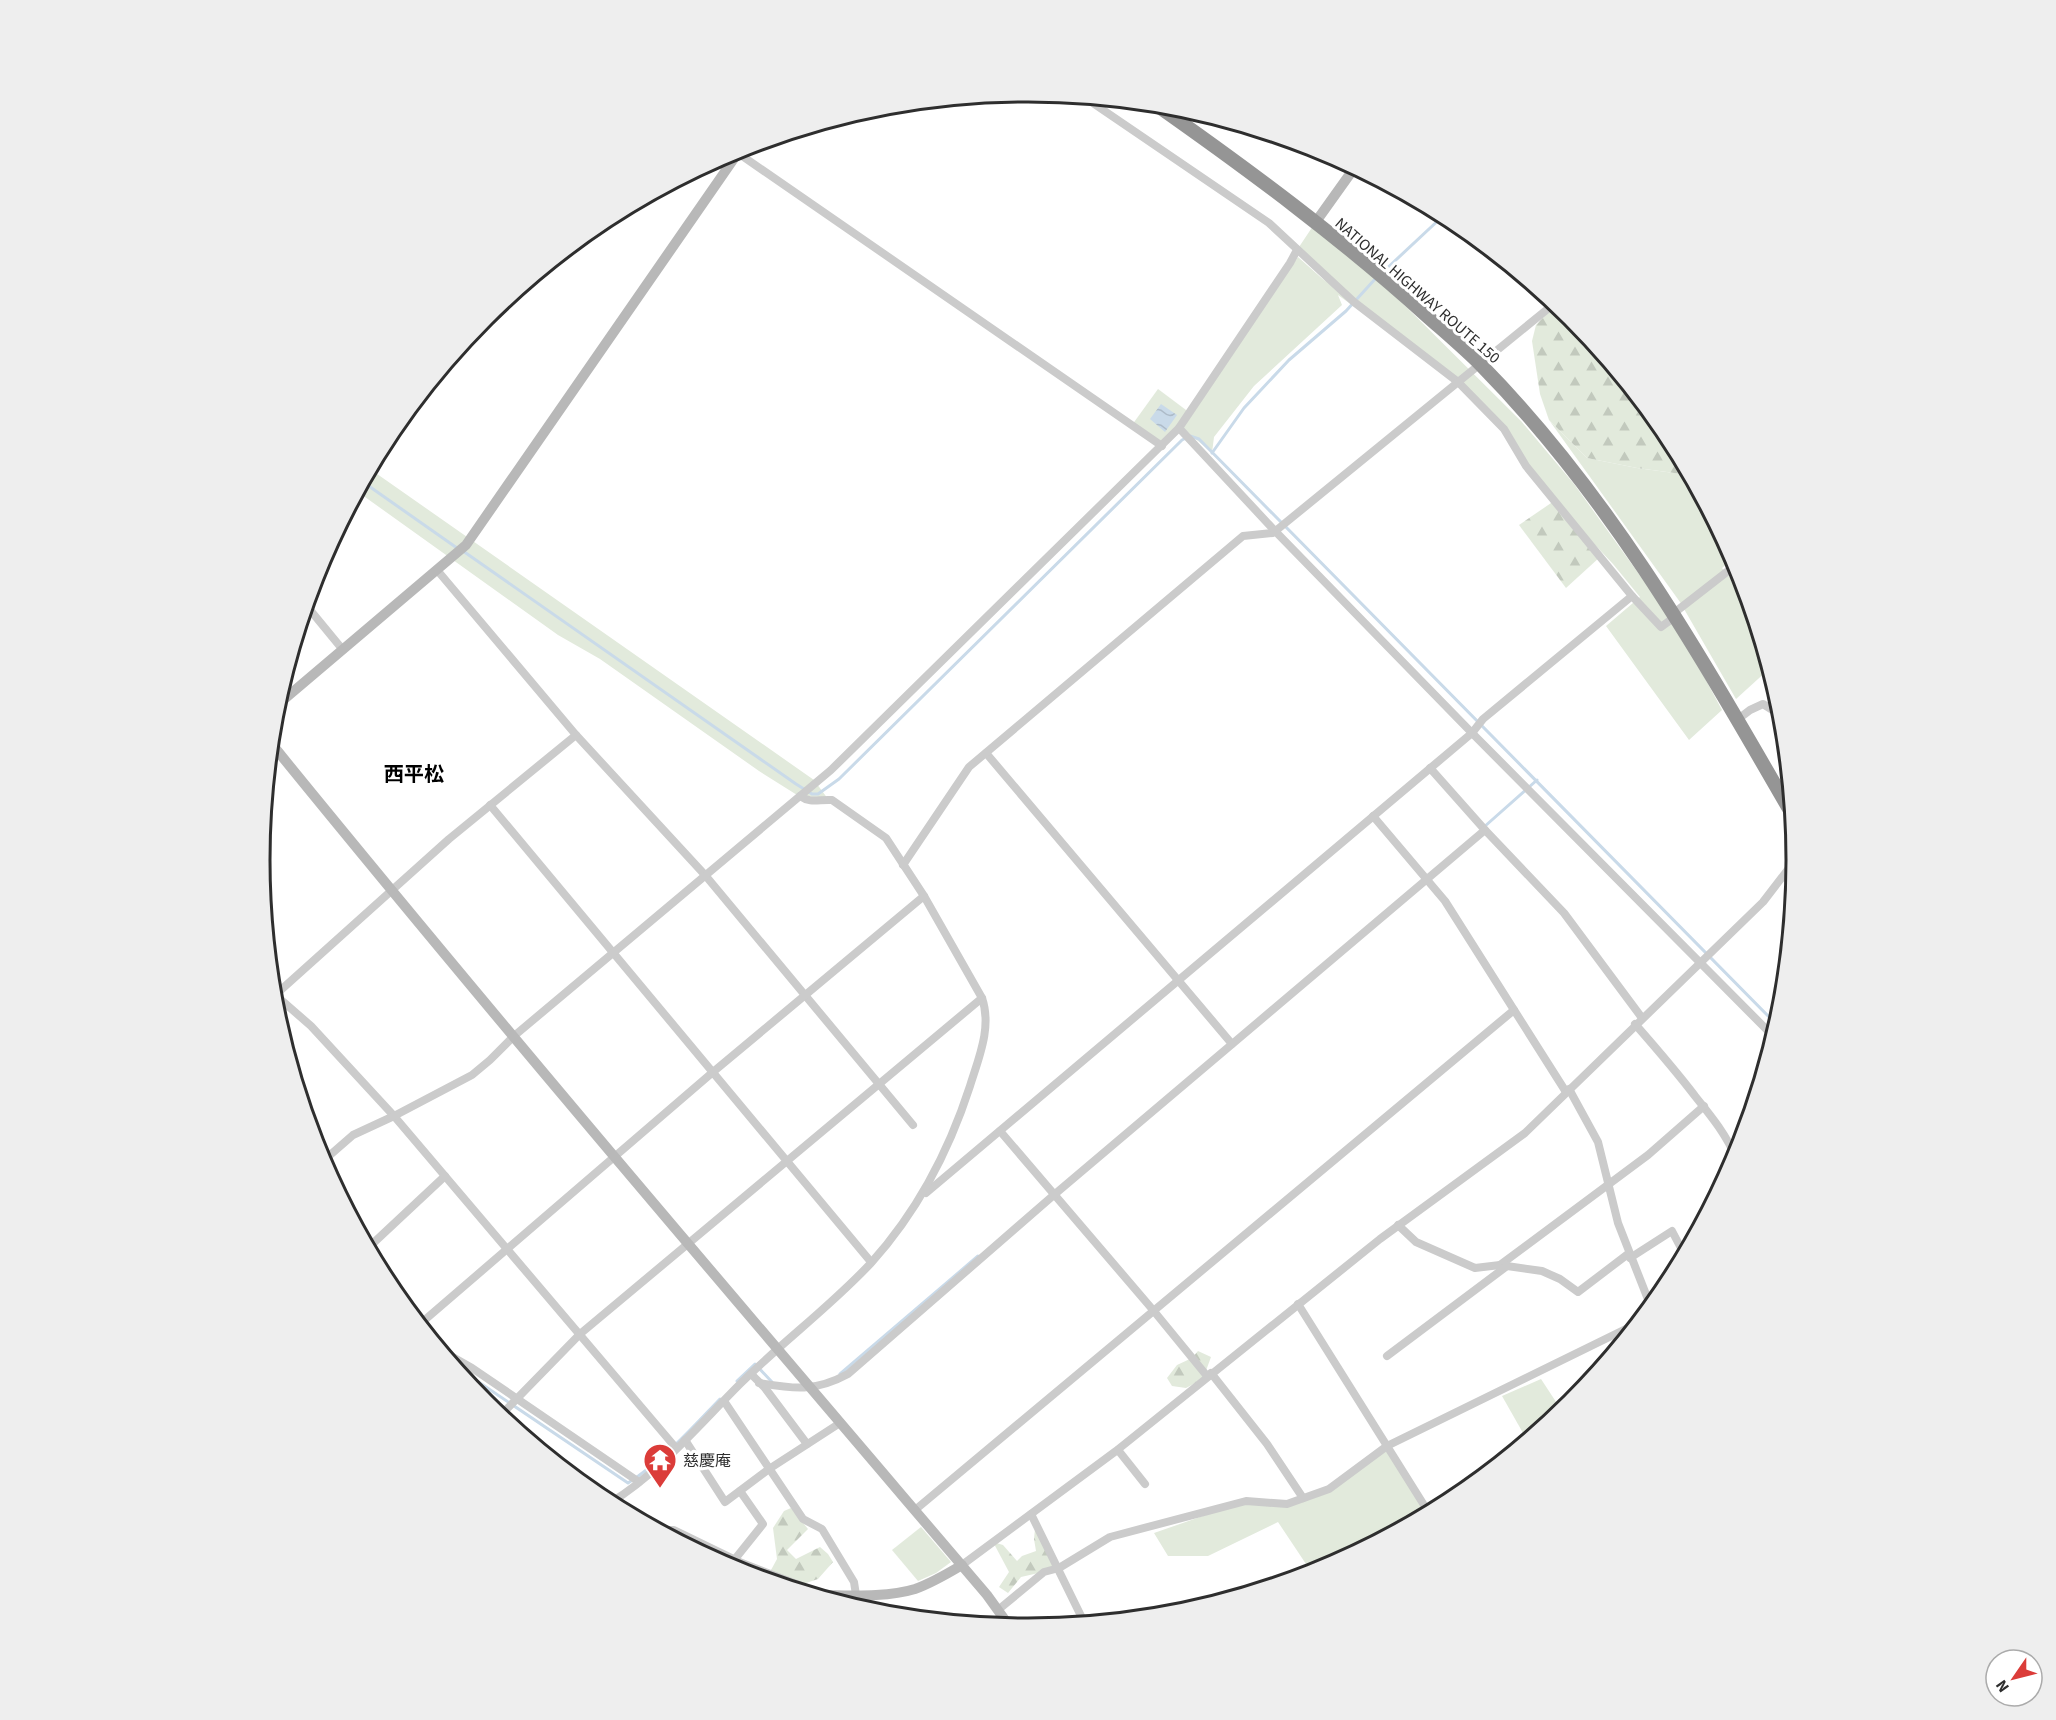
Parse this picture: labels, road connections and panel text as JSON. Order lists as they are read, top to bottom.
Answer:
{
  "streets": {
    "highway": ["NATIONAL HIGHWAY ROUTE 150"]
  },
  "districts": ["西平松"],
  "places": {
    "temple": ["慈慶庵"]
  },
  "north": "bottom left"
}
